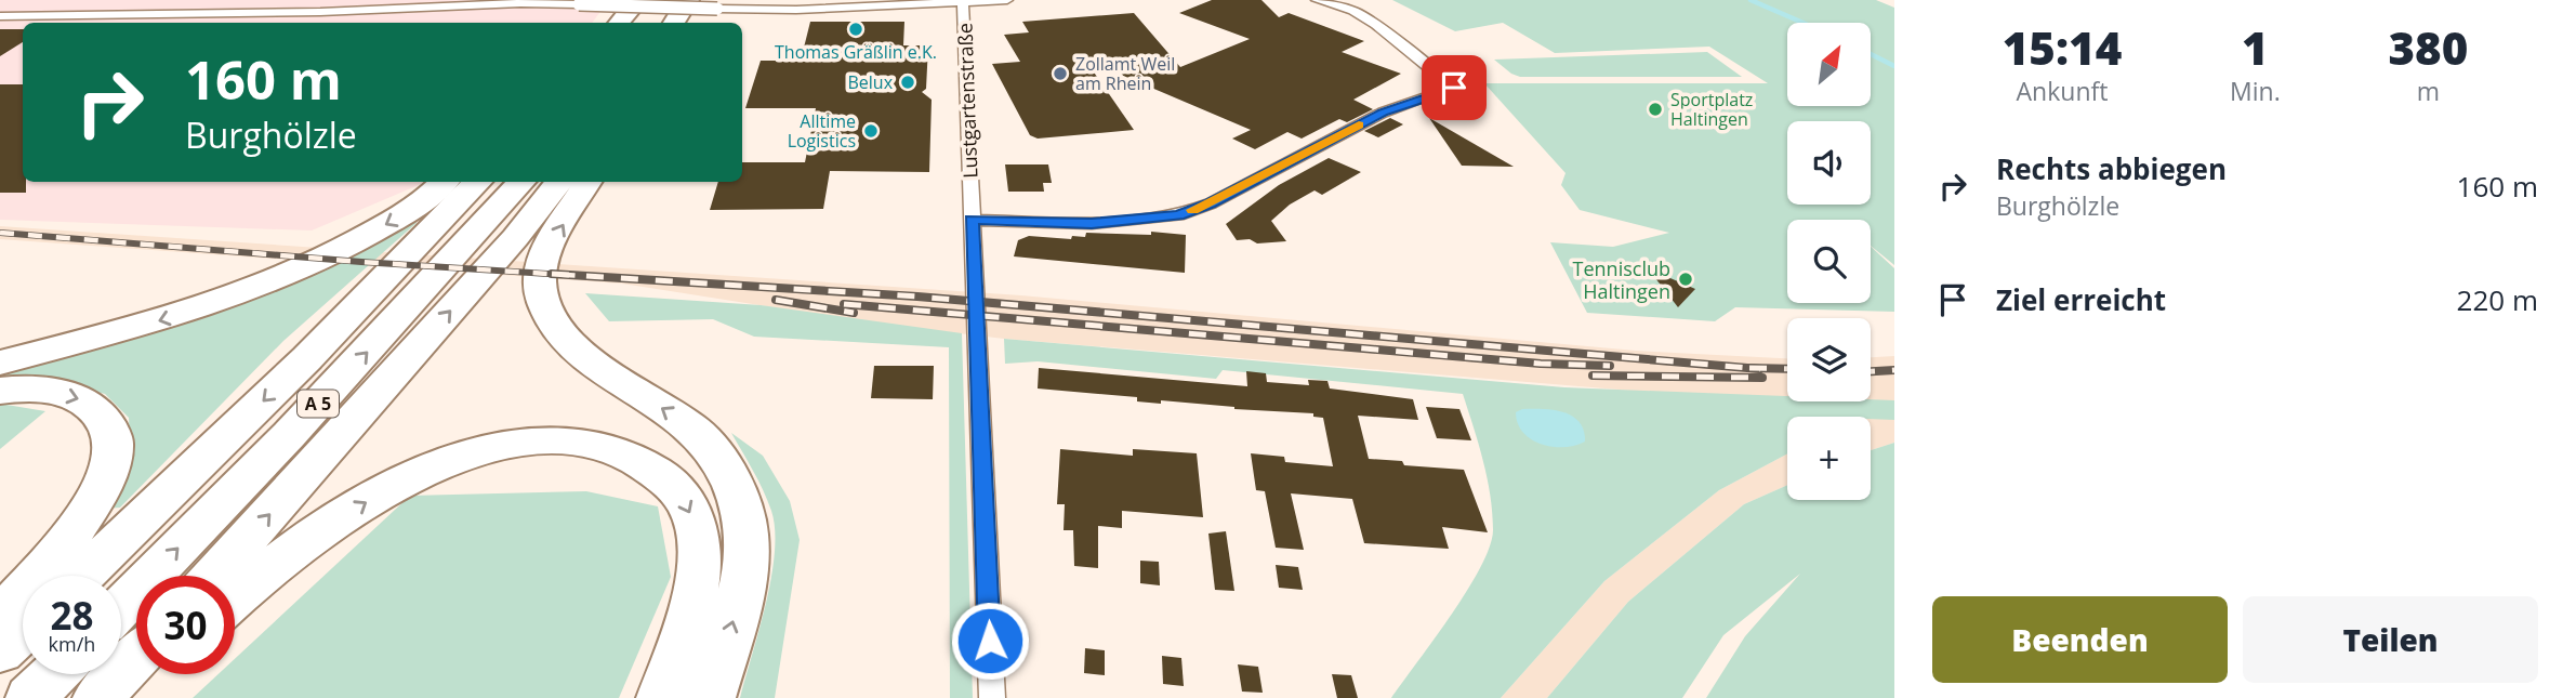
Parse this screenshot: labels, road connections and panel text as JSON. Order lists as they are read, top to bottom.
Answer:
{
  "streets": {
    "highway": ["A 5"],
    "street": ["Lustgartenstraße"]
  },
  "places": [
    "Thomas Gräßlin e.K.",
    "Zollamt Weil am Rhein",
    "Belux",
    "Sportplatz Haltingen",
    "Alltime Logistics",
    "Tennisclub Haltingen"
  ],
  "north": "top right",
  "page": {
    "eta": [
      "15:14",
      "Ankunft",
      "1",
      "Min.",
      "380",
      "m"
    ],
    "map_buttons": "+",
    "turn": ["160 m", "Burghölzle"],
    "list": [
      {
        "name": "Rechts abbiegen",
        "note": "Burghölzle",
        "value": "160 m"
      },
      {
        "name": "Ziel erreicht",
        "value": "220 m"
      }
    ],
    "speed": "28 km/h",
    "limit": "30",
    "buttons": ["Beenden", "Teilen"]
  }
}
